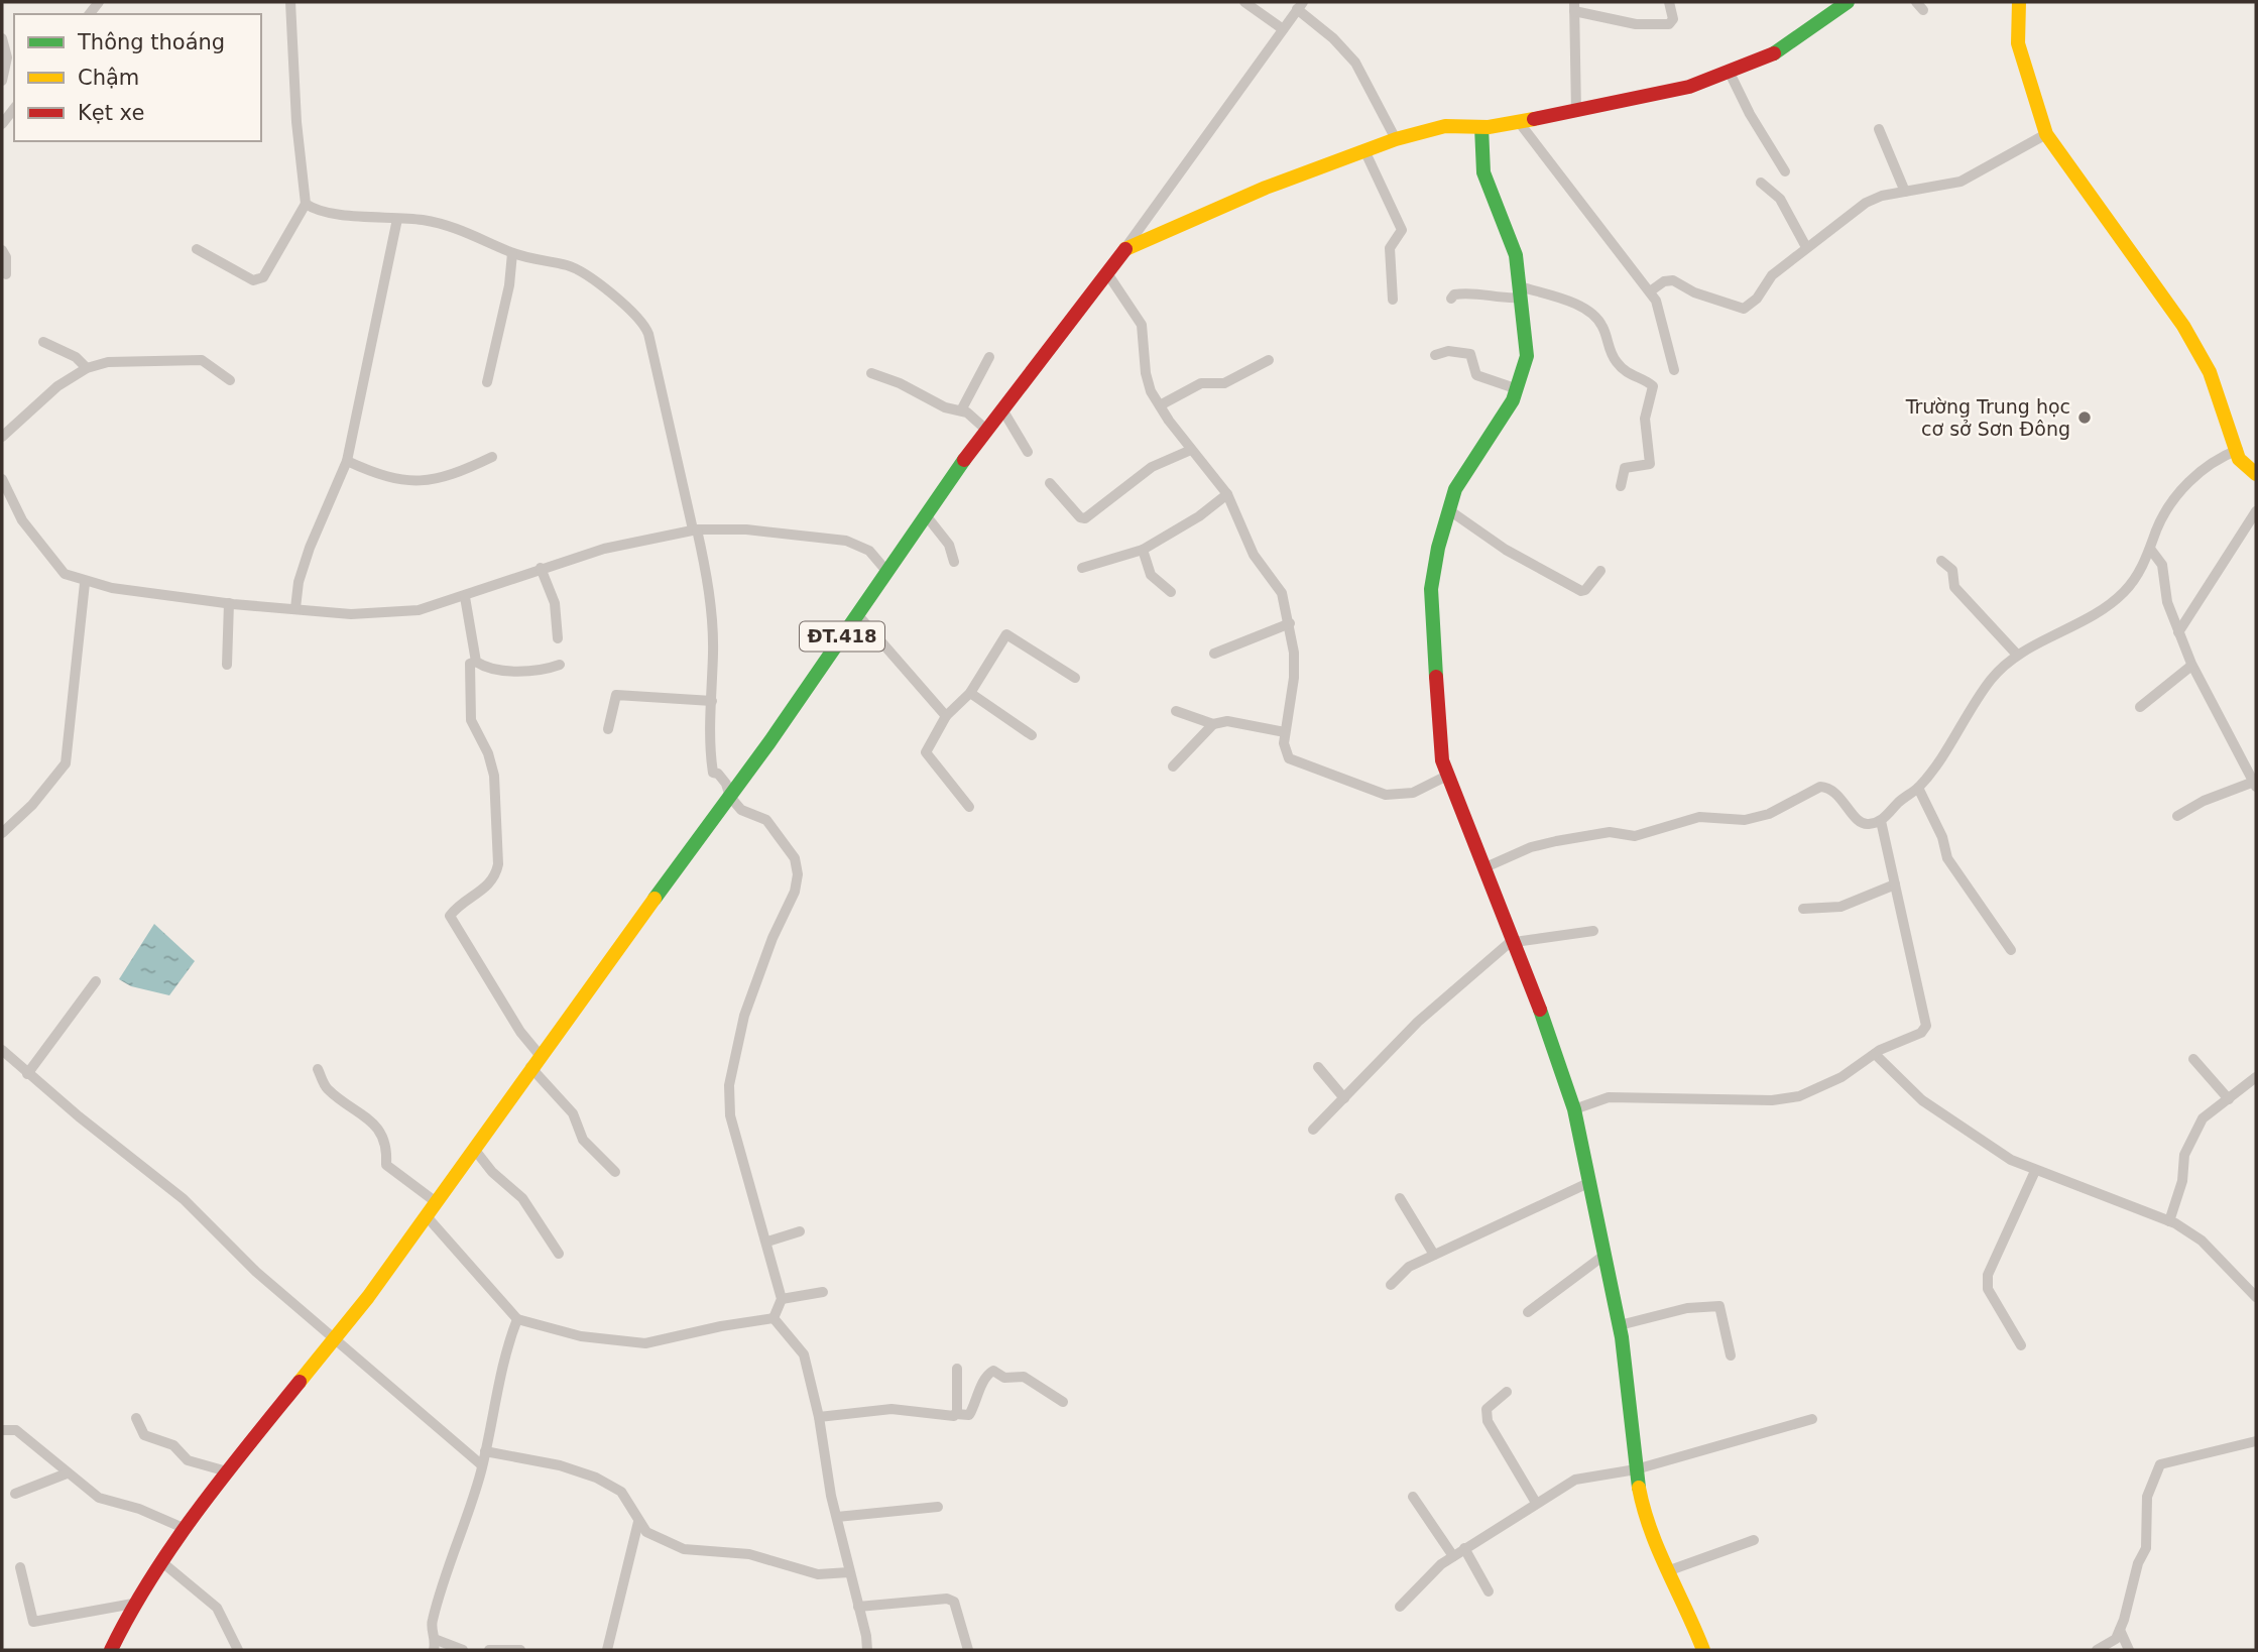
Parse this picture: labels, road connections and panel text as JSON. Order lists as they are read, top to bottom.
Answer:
{
  "streets": {
    "main road": ["ĐT.418"]
  },
  "places": ["Trường Trung học cơ sở Sơn Đông"],
  "legend": ["Thông thoáng", "Chậm", "Kẹt xe"]
}
